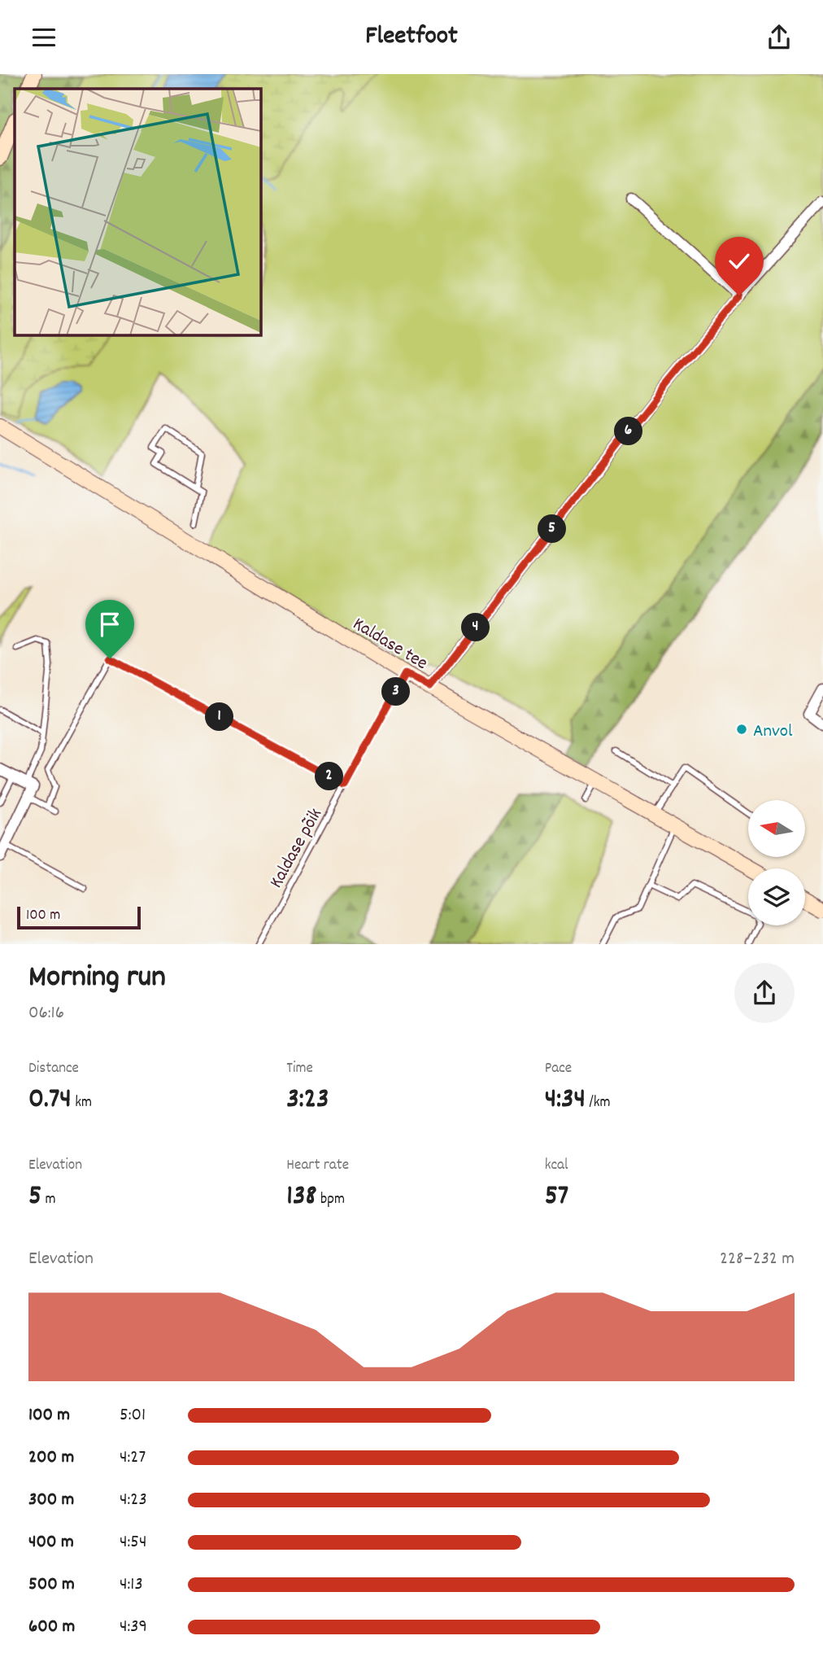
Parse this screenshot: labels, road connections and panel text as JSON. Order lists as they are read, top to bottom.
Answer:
{
  "streets": {
    "street": ["Kaldase tee"],
    "lane": ["Kaldase põik"]
  },
  "crossings": [
    ["Kaldase tee", "Kaldase põik"]
  ],
  "places": ["Anvol"],
  "scale_bar": "100 m",
  "north": "left",
  "page": {
    "header": "Fleetfoot",
    "pins": [
      "6",
      "5",
      "4",
      "3",
      "1",
      "2"
    ],
    "scale": "100 m",
    "heading": ["Morning run", "06:16"],
    "stats": [
      ["Distance", "0.74 km"],
      ["Time", "3:23"],
      ["Pace", "4:34 /km"],
      ["Elevation", "5 m"],
      ["Heart rate", "138 bpm"],
      ["kcal", "57"]
    ],
    "chart": ["Elevation", "228–232 m"],
    "list": [
      {
        "name": "100 m",
        "note": "5:01"
      },
      {
        "name": "200 m",
        "note": "4:27"
      },
      {
        "name": "300 m",
        "note": "4:23"
      },
      {
        "name": "400 m",
        "note": "4:54"
      },
      {
        "name": "500 m",
        "note": "4:13"
      },
      {
        "name": "600 m",
        "note": "4:39"
      }
    ]
  }
}
